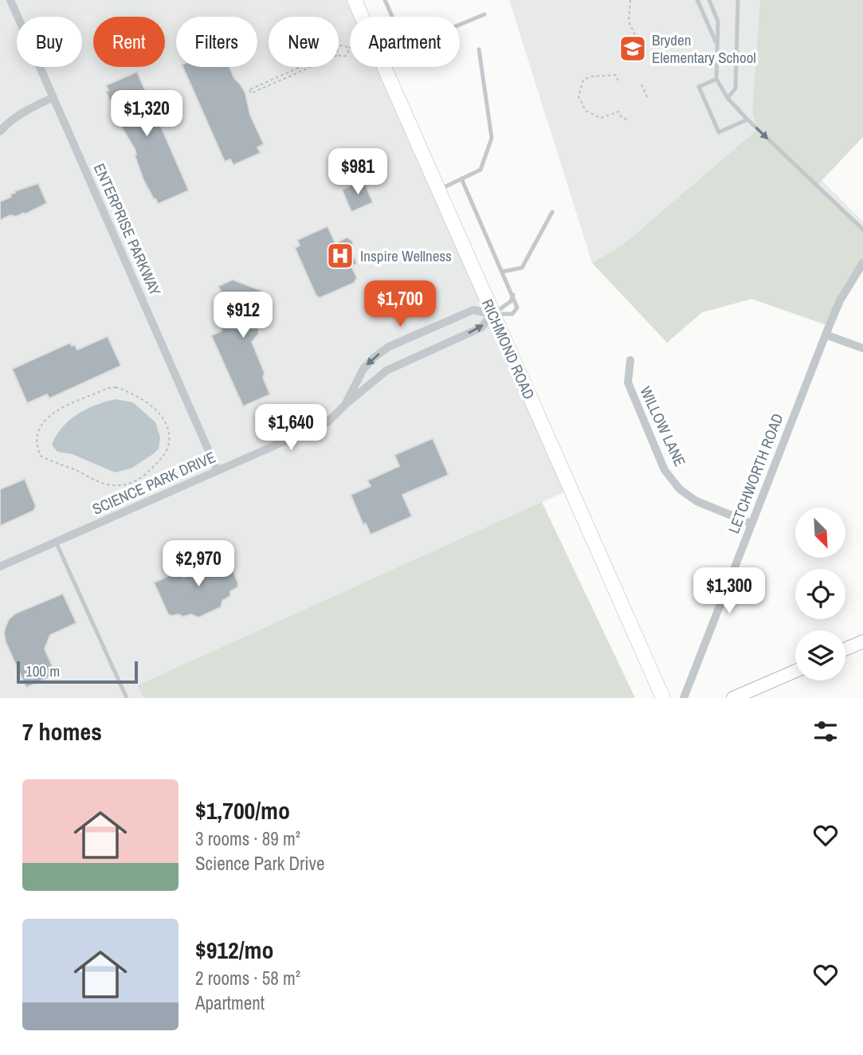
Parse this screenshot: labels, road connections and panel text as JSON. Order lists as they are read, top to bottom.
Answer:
{
  "streets": {
    "main road": ["RICHMOND ROAD"],
    "street": [
      "ENTERPRISE PARKWAY",
      "WILLOW LANE",
      "LETCHWORTH ROAD",
      "SCIENCE PARK DRIVE"
    ]
  },
  "crossings": [
    ["ENTERPRISE PARKWAY", "SCIENCE PARK DRIVE"],
    ["RICHMOND ROAD", "SCIENCE PARK DRIVE"],
    ["WILLOW LANE", "LETCHWORTH ROAD"]
  ],
  "places": {
    "school or university": ["Bryden Elementary School"],
    "hospital": ["Inspire Wellness"]
  },
  "scale_bar": "100 m",
  "north": "bottom right",
  "page": {
    "chip": [
      "Buy",
      "Rent",
      "Filters",
      "New",
      "Apartment"
    ],
    "price": [
      "$1,320",
      "$981",
      "$1,700",
      "$912",
      "$1,640",
      "$2,970",
      "$1,300"
    ],
    "scale": "100 m",
    "heading": "7 homes",
    "list": [
      {
        "name": "$1,700/mo",
        "note": "3 rooms · 89 m² · Science Park Drive"
      },
      {
        "name": "$912/mo",
        "note": "2 rooms · 58 m² · Apartment"
      }
    ]
  }
}
